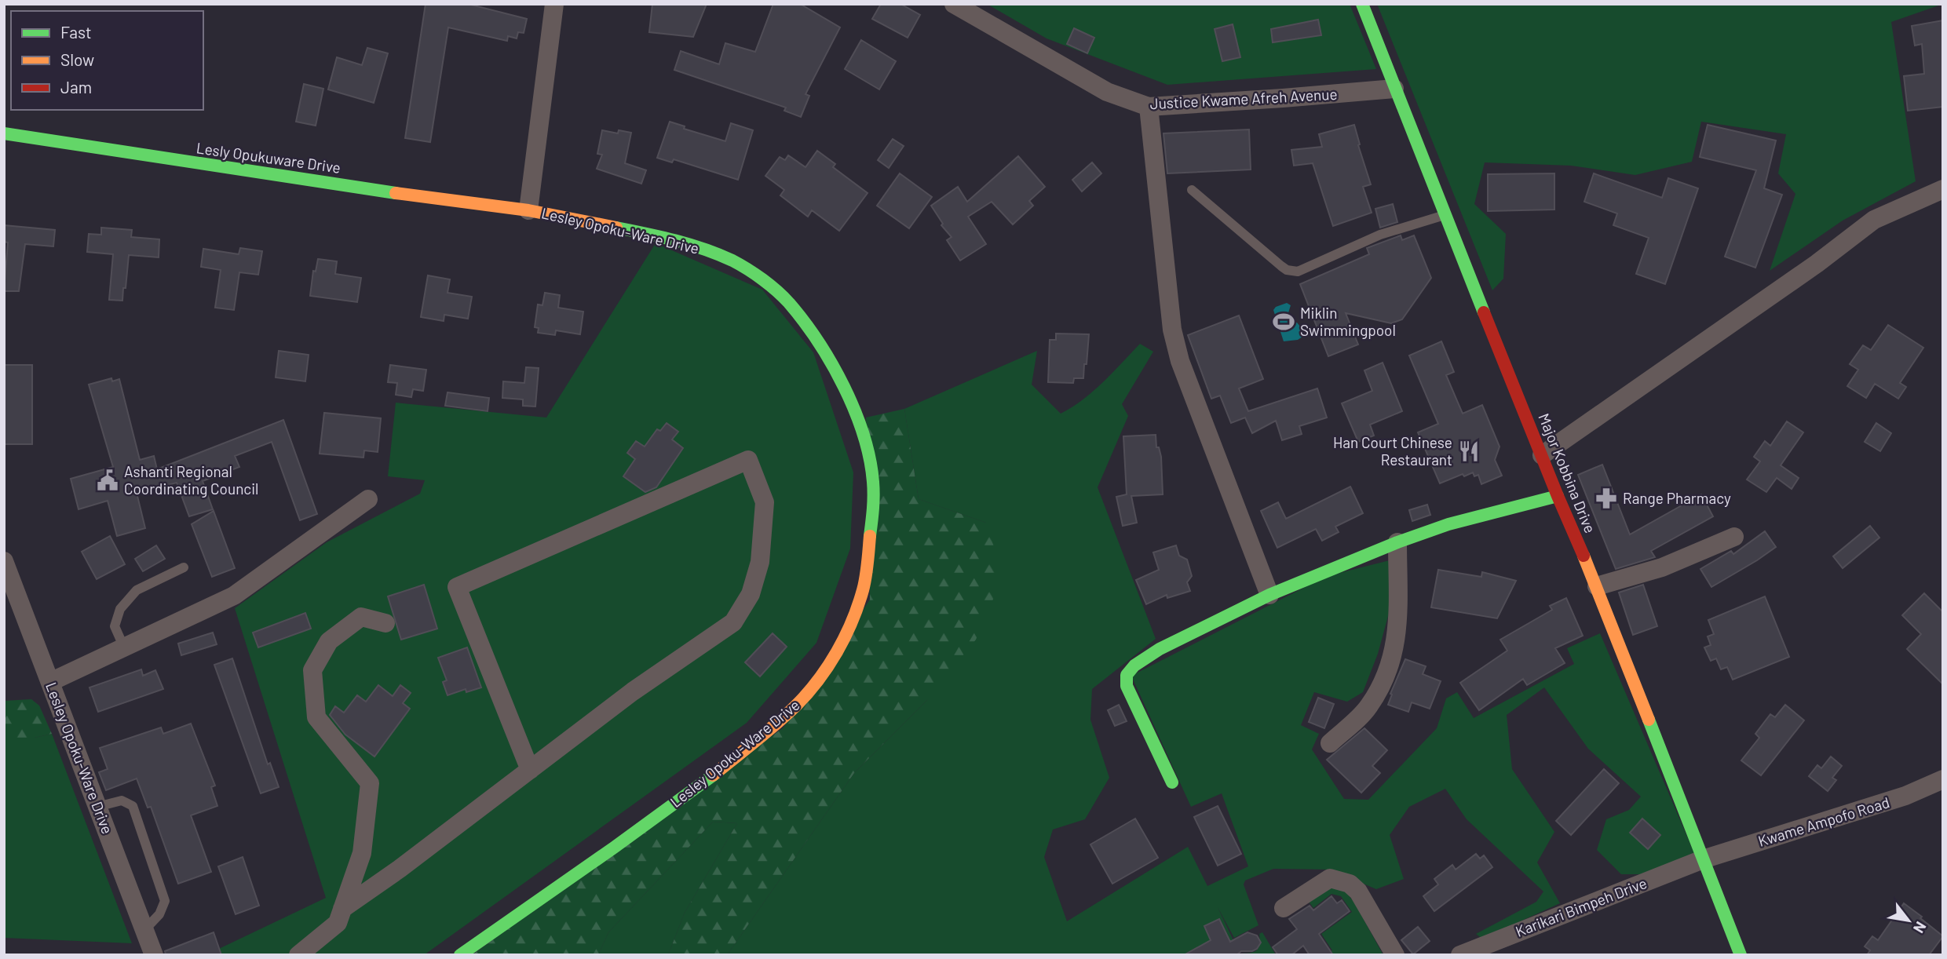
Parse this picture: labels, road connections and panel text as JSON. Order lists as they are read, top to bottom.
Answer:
{
  "streets": {
    "street": [
      "Justice Kwame Afreh Avenue",
      "Lesly Opukuware Drive",
      "Lesley Opoku-Ware Drive",
      "Major Kobbina Drive",
      "Kwame Ampofo Road",
      "Karikari Bimpeh Drive"
    ]
  },
  "crossings": [
    ["Justice Kwame Afreh Avenue", "Major Kobbina Drive"],
    ["Lesly Opukuware Drive", "Lesley Opoku-Ware Drive"],
    ["Major Kobbina Drive", "Kwame Ampofo Road"],
    ["Major Kobbina Drive", "Karikari Bimpeh Drive"],
    ["Kwame Ampofo Road", "Karikari Bimpeh Drive"]
  ],
  "places": {
    "sports": ["Miklin Swimmingpool"],
    "restaurant": ["Han Court Chinese Restaurant"],
    "public building": ["Ashanti Regional Coordinating Council"],
    "pharmacy": ["Range Pharmacy"]
  },
  "legend": ["Fast", "Slow", "Jam"],
  "north": "bottom right"
}
